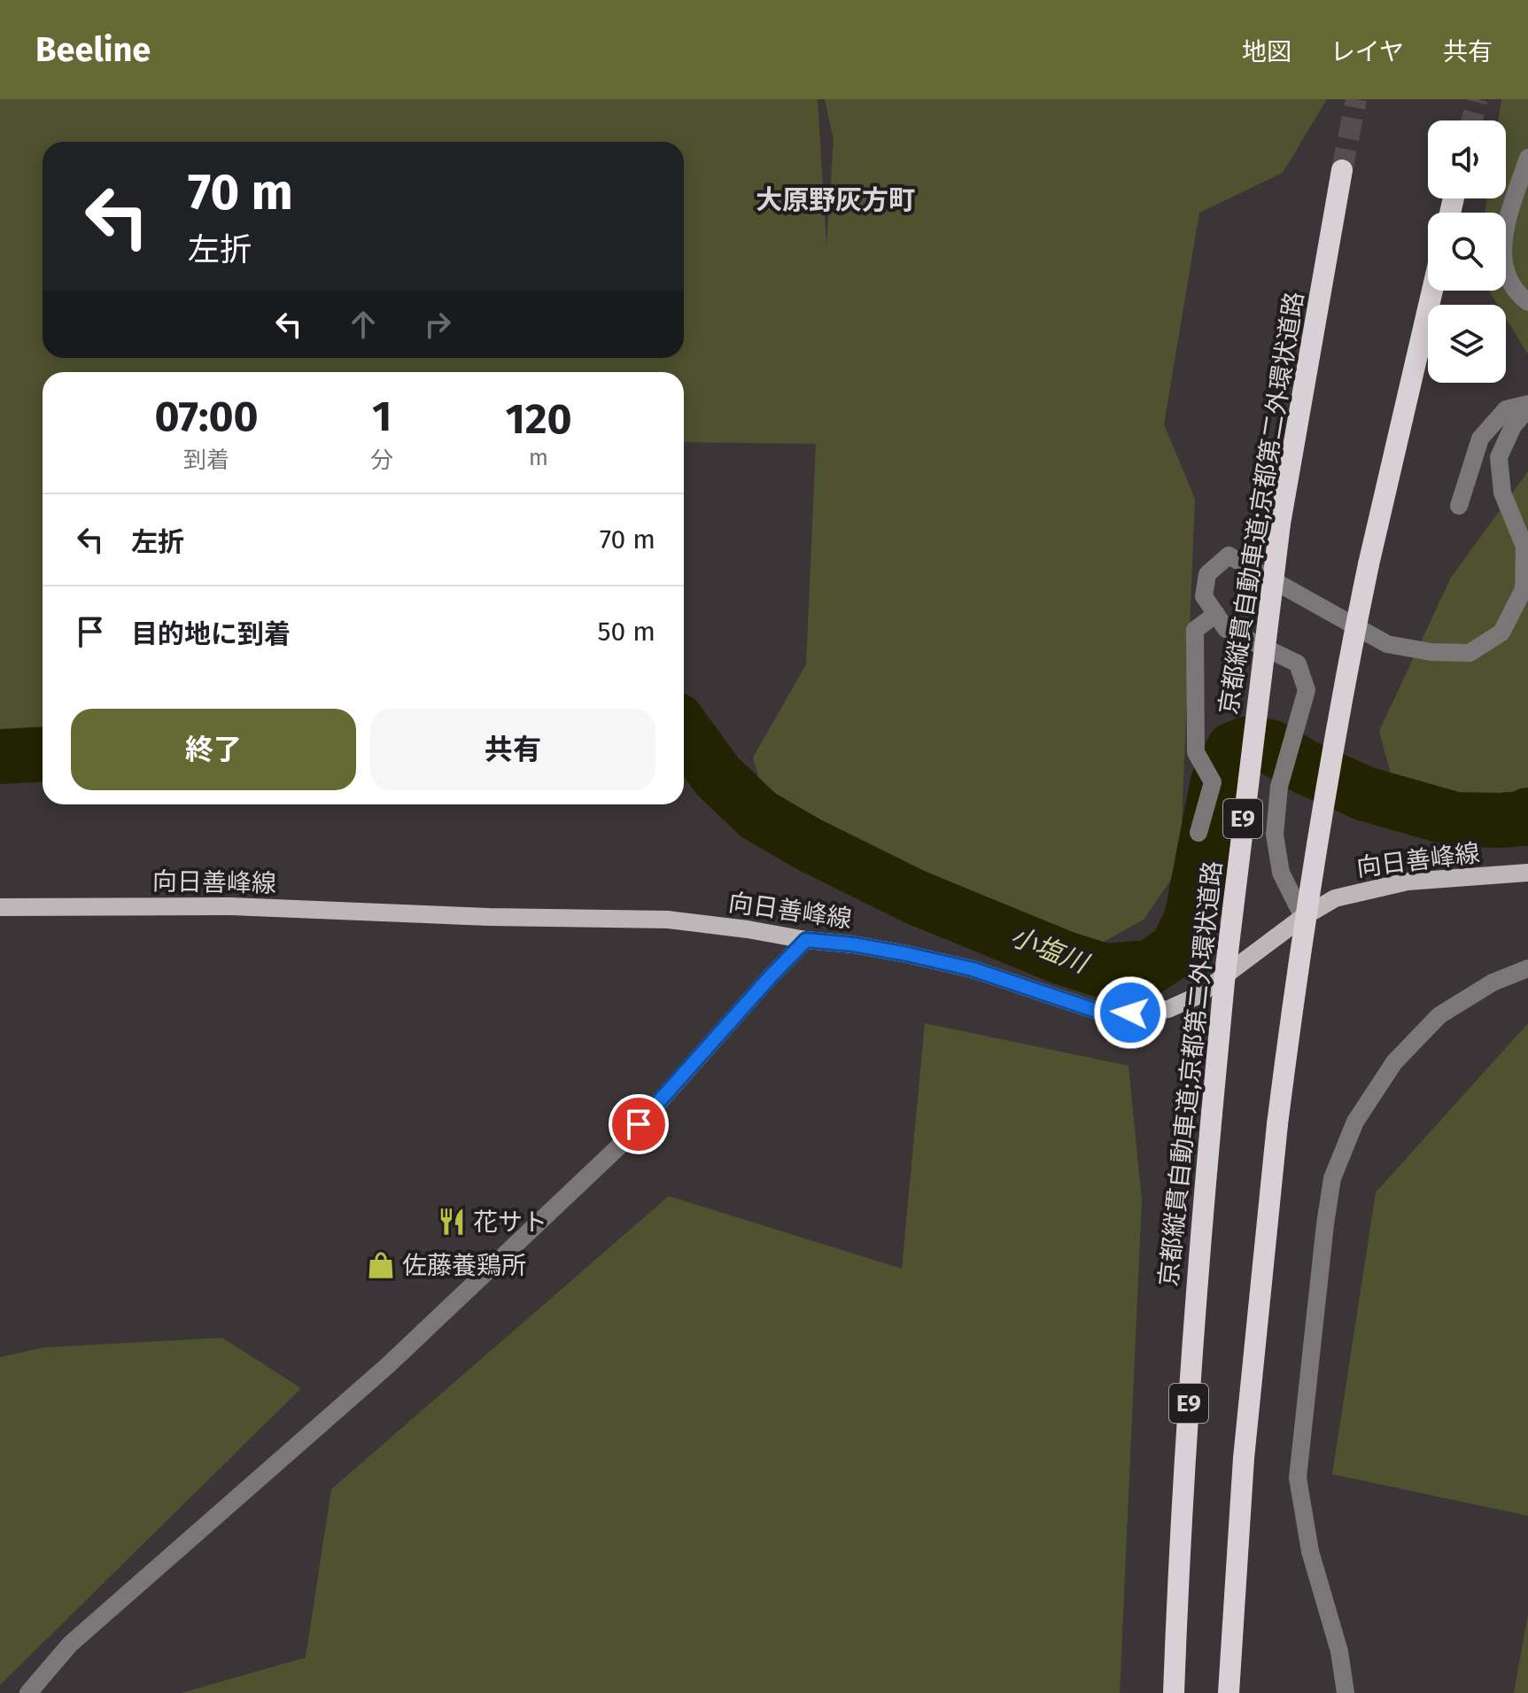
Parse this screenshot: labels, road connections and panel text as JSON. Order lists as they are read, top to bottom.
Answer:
{
  "streets": {
    "highway": ["京都縦貫自動車道;京都第二外環状道路", "E9"],
    "main road": ["向日善峰線"]
  },
  "districts": ["大原野灰方町"],
  "water": ["小塩川"],
  "places": {
    "restaurant": ["花サト"],
    "shop": ["佐藤養鶏所"]
  },
  "page": {
    "header": "Beeline",
    "nav": ["地図", "レイヤ", "共有"],
    "turn": ["70 m", "左折"],
    "eta": [
      "07:00",
      "到着",
      "1",
      "分",
      "120",
      "m"
    ],
    "list": [
      {
        "name": "左折",
        "value": "70 m"
      },
      {
        "name": "目的地に到着",
        "value": "50 m"
      }
    ],
    "buttons": ["終了", "共有"]
  }
}
